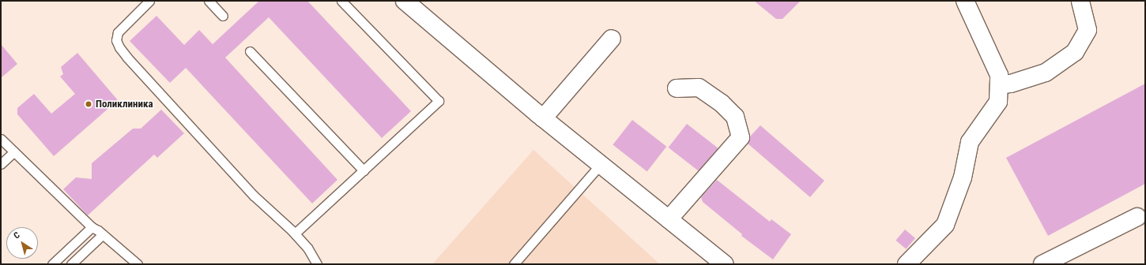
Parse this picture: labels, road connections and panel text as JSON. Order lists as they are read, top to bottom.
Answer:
{
  "places": ["Поликлиника"],
  "north": "top left"
}
